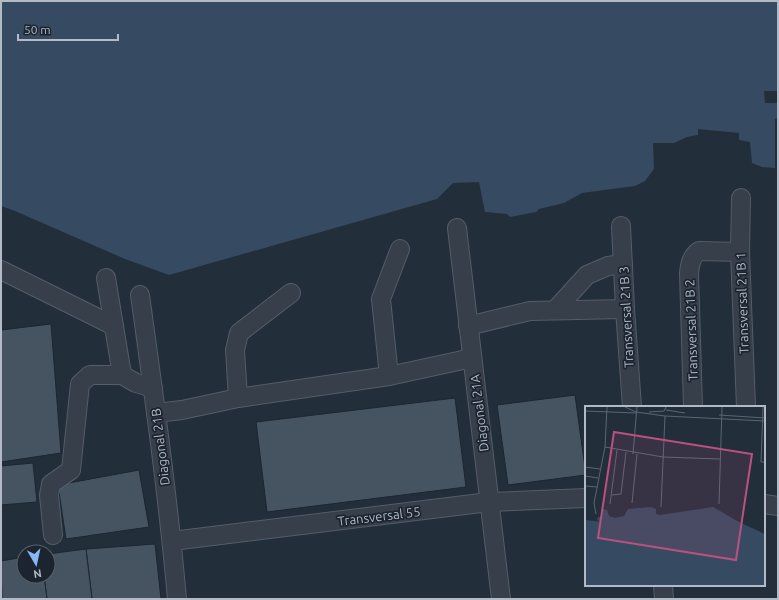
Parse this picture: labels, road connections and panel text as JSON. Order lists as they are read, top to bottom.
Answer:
{
  "streets": {
    "street": [
      "Transversal 21B 1",
      "Transversal 21B 3",
      "Transversal 21B 2",
      "Diagonal 21A",
      "Diagonal 21B",
      "Transversal 55"
    ]
  },
  "crossings": [
    ["Transversal 21B 1", "Transversal 21B 2"],
    ["Diagonal 21A", "Transversal 55"],
    ["Diagonal 21B", "Transversal 55"]
  ],
  "scale_bar": "50 m",
  "north": "bottom"
}
